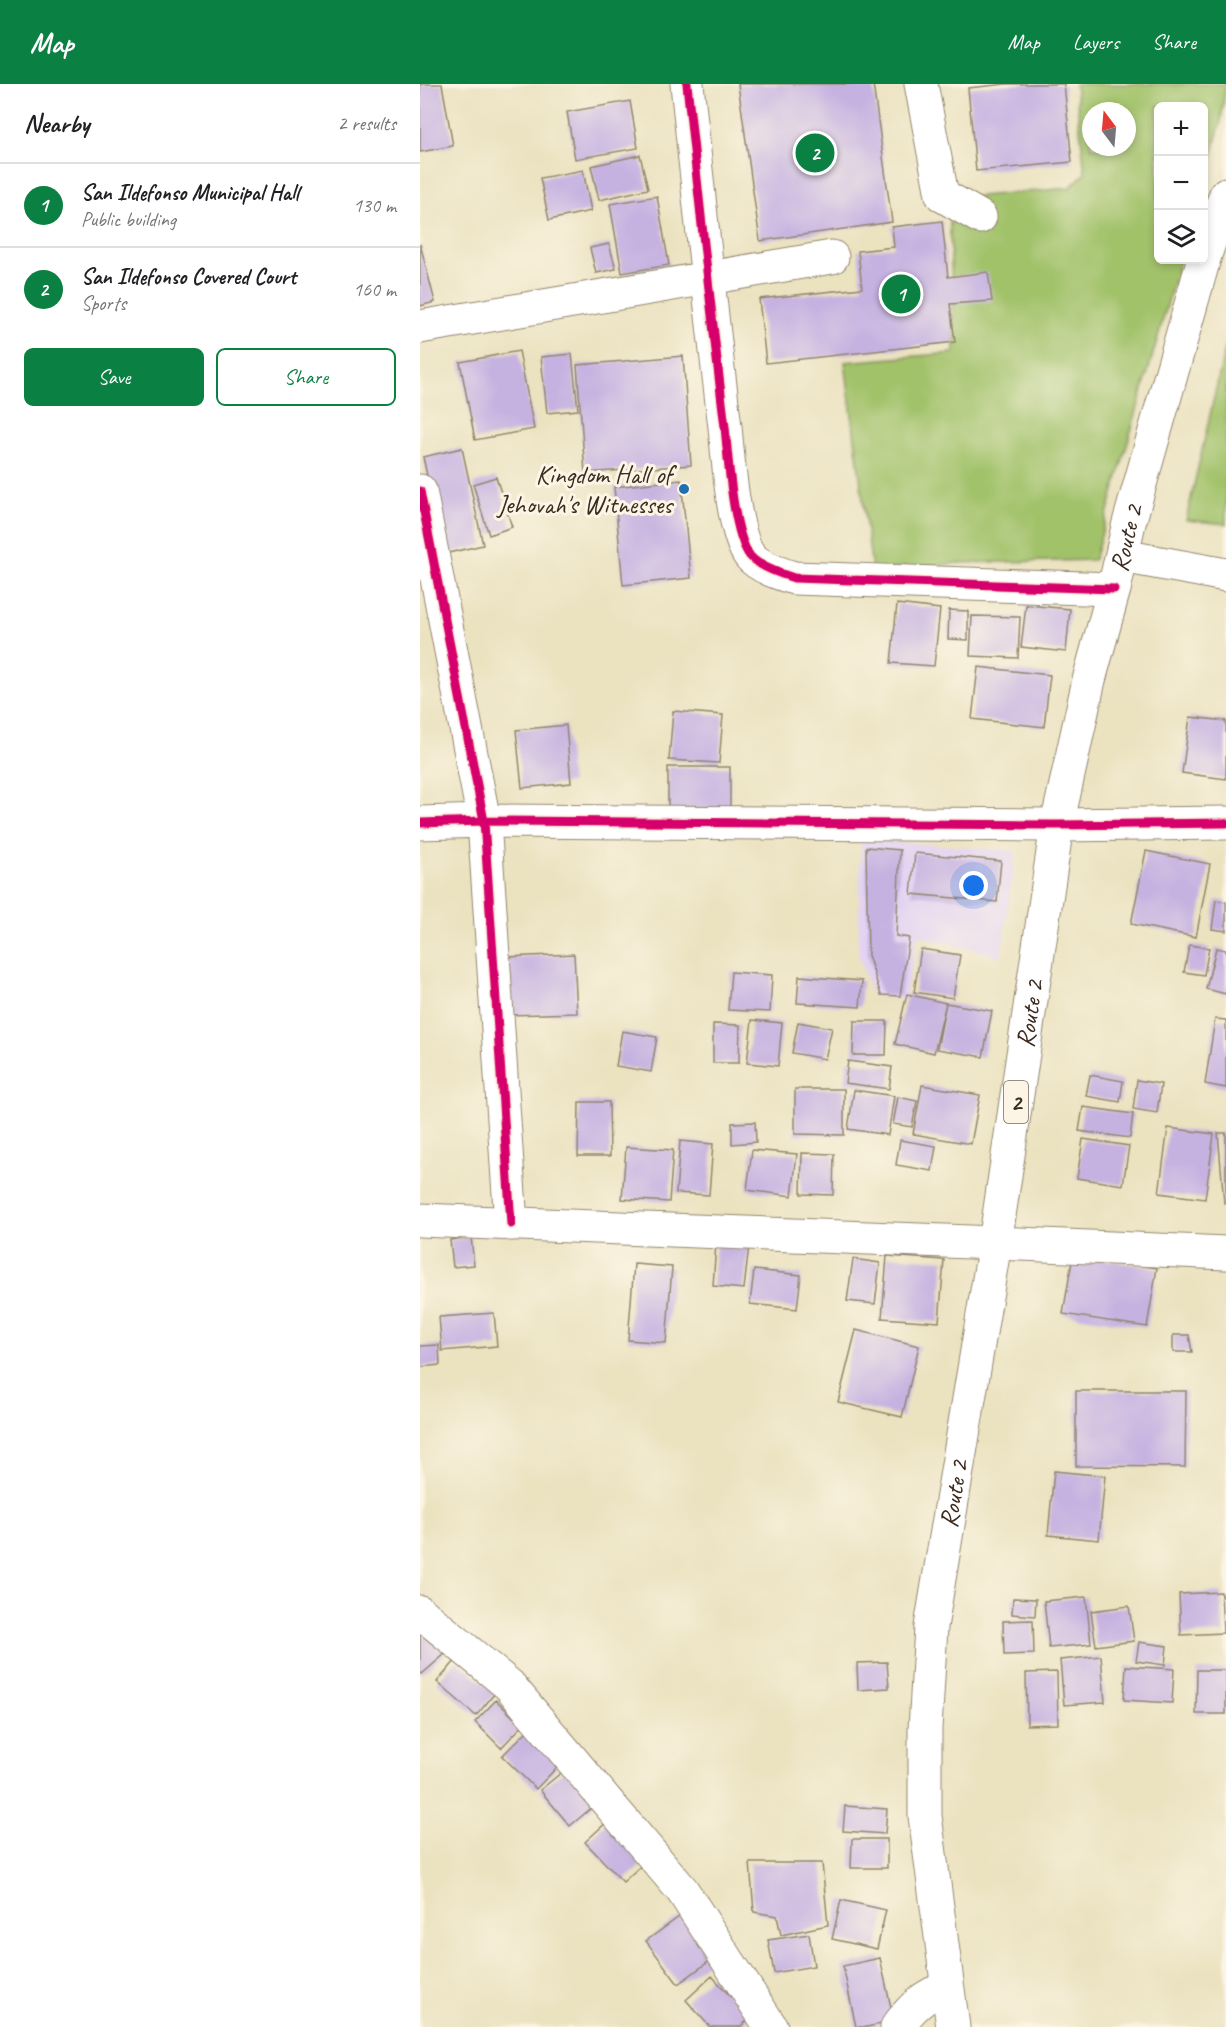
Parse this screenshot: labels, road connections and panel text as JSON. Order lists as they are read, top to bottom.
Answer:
{
  "streets": {
    "main road": ["Route 2", "2"]
  },
  "places": ["Kingdom Hall of Jehovah's Witnesses"],
  "north": "top",
  "page": {
    "header": "Map",
    "nav": ["Map", "Layers", "Share"],
    "heading": ["Nearby", "2 results"],
    "map_buttons": ["+", "−"],
    "pins": ["2", "1"],
    "list": [
      {
        "mark": "1",
        "name": "San Ildefonso Municipal Hall",
        "note": "Public building",
        "value": "130 m"
      },
      {
        "mark": "2",
        "name": "San Ildefonso Covered Court",
        "note": "Sports",
        "value": "160 m"
      }
    ],
    "buttons": ["Save", "Share"]
  }
}
